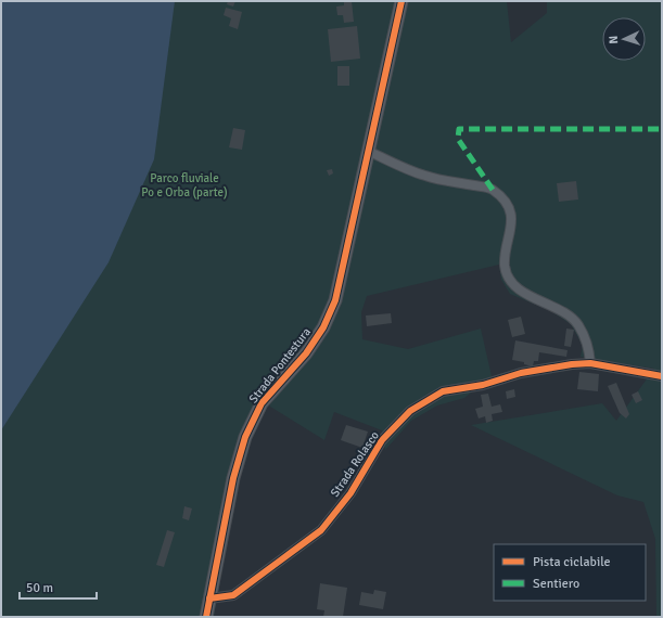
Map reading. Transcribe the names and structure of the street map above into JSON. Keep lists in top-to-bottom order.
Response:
{
  "streets": {
    "main road": ["Strada Pontestura"],
    "street": ["Strada Rolasco"]
  },
  "crossings": [
    ["Strada Pontestura", "Strada Rolasco"]
  ],
  "parks": ["Parco fluviale Po e Orba (parte)"],
  "legend": ["Pista ciclabile", "Sentiero"],
  "scale_bar": "50 m",
  "north": "left"
}
